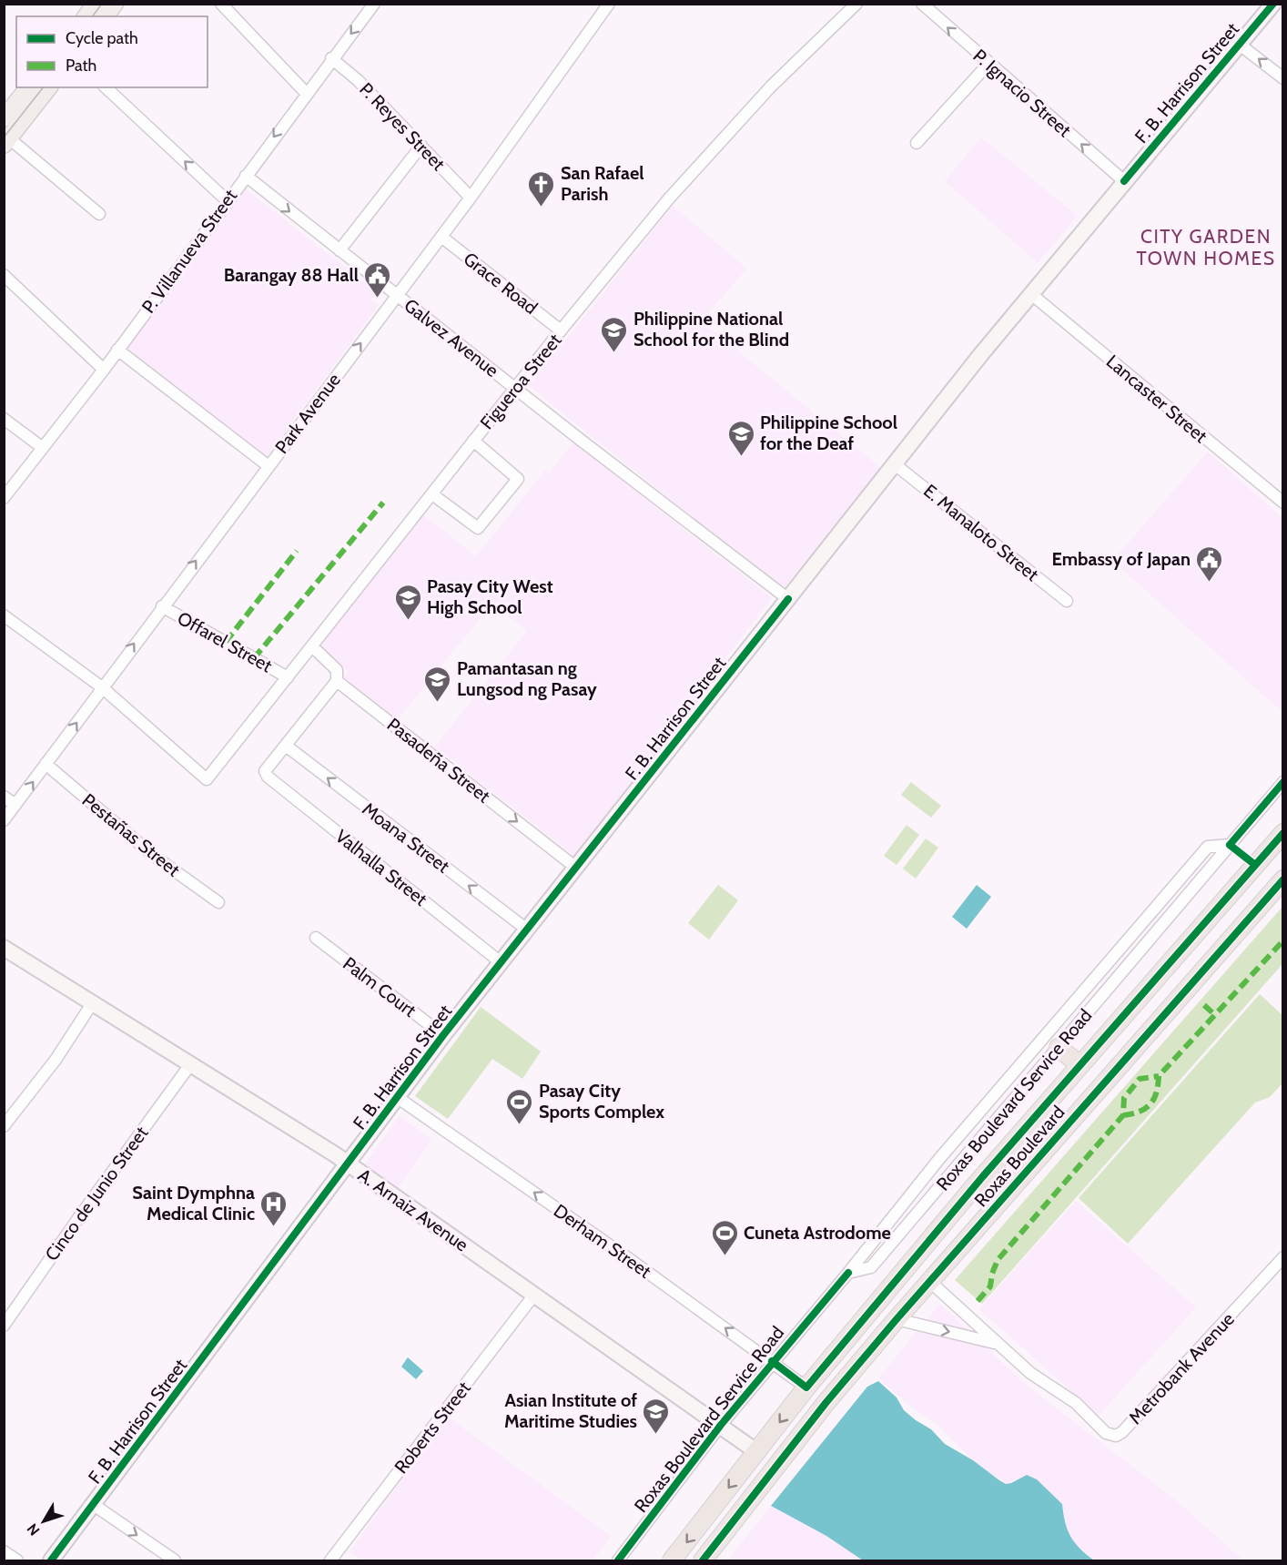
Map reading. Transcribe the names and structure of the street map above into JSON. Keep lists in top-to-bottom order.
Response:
{
  "streets": {
    "highway": ["Roxas Boulevard"],
    "main road": ["F. B. Harrison Street", "A. Arnaiz Avenue"],
    "street": [
      "P. Ignacio Street",
      "P. Reyes Street",
      "P. Villanueva Street",
      "Grace Road",
      "Galvez Avenue",
      "Figueroa Street",
      "Lancaster Street",
      "Park Avenue",
      "E. Manaloto Street",
      "Offarel Street",
      "Pasadeña Street",
      "Pestañas Street",
      "Moana Street",
      "Valhalla Street",
      "Palm Court",
      "Roxas Boulevard Service Road",
      "Cinco de Junio Street",
      "Derham Street",
      "Metrobank Avenue",
      "Roberts Street"
    ]
  },
  "crossings": [
    ["F. B. Harrison Street", "P. Ignacio Street"],
    ["F. B. Harrison Street", "Galvez Avenue"],
    ["F. B. Harrison Street", "Lancaster Street"],
    ["F. B. Harrison Street", "E. Manaloto Street"],
    ["F. B. Harrison Street", "Pasadeña Street"],
    ["F. B. Harrison Street", "Moana Street"],
    ["F. B. Harrison Street", "Valhalla Street"],
    ["F. B. Harrison Street", "Palm Court"],
    ["F. B. Harrison Street", "A. Arnaiz Avenue"],
    ["F. B. Harrison Street", "Derham Street"],
    ["P. Reyes Street", "P. Villanueva Street"],
    ["P. Reyes Street", "Park Avenue"],
    ["P. Villanueva Street", "Galvez Avenue"],
    ["Grace Road", "Figueroa Street"],
    ["Grace Road", "Park Avenue"],
    ["Galvez Avenue", "Figueroa Street"],
    ["Galvez Avenue", "Park Avenue"],
    ["Figueroa Street", "Park Avenue"],
    ["Figueroa Street", "Offarel Street"],
    ["Figueroa Street", "Pasadeña Street"],
    ["Park Avenue", "Offarel Street"],
    ["Park Avenue", "Pestañas Street"],
    ["Moana Street", "Valhalla Street"],
    ["Roxas Boulevard Service Road", "A. Arnaiz Avenue"],
    ["Roxas Boulevard Service Road", "Derham Street"],
    ["Roxas Boulevard", "A. Arnaiz Avenue"],
    ["Roxas Boulevard", "Derham Street"],
    ["Roxas Boulevard", "Metrobank Avenue"],
    ["Cinco de Junio Street", "A. Arnaiz Avenue"],
    ["A. Arnaiz Avenue", "Roberts Street"]
  ],
  "one_way": [
    "P. Ignacio Street",
    "Park Avenue",
    "Pasadeña Street",
    "Moana Street",
    "Derham Street"
  ],
  "districts": ["CITY GARDEN TOWN HOMES"],
  "places": {
    "church": ["San Rafael Parish"],
    "public building": ["Barangay 88 Hall", "Embassy of Japan"],
    "school or university": [
      "Philippine National School for the Blind",
      "Philippine School for the Deaf",
      "Pasay City West High School",
      "Pamantasan ng Lungsod ng Pasay",
      "Asian Institute of Maritime Studies"
    ],
    "sports": ["Pasay City Sports Complex", "Cuneta Astrodome"],
    "hospital": ["Saint Dymphna Medical Clinic"]
  },
  "legend": ["Cycle path", "Path"],
  "north": "bottom left"
}
